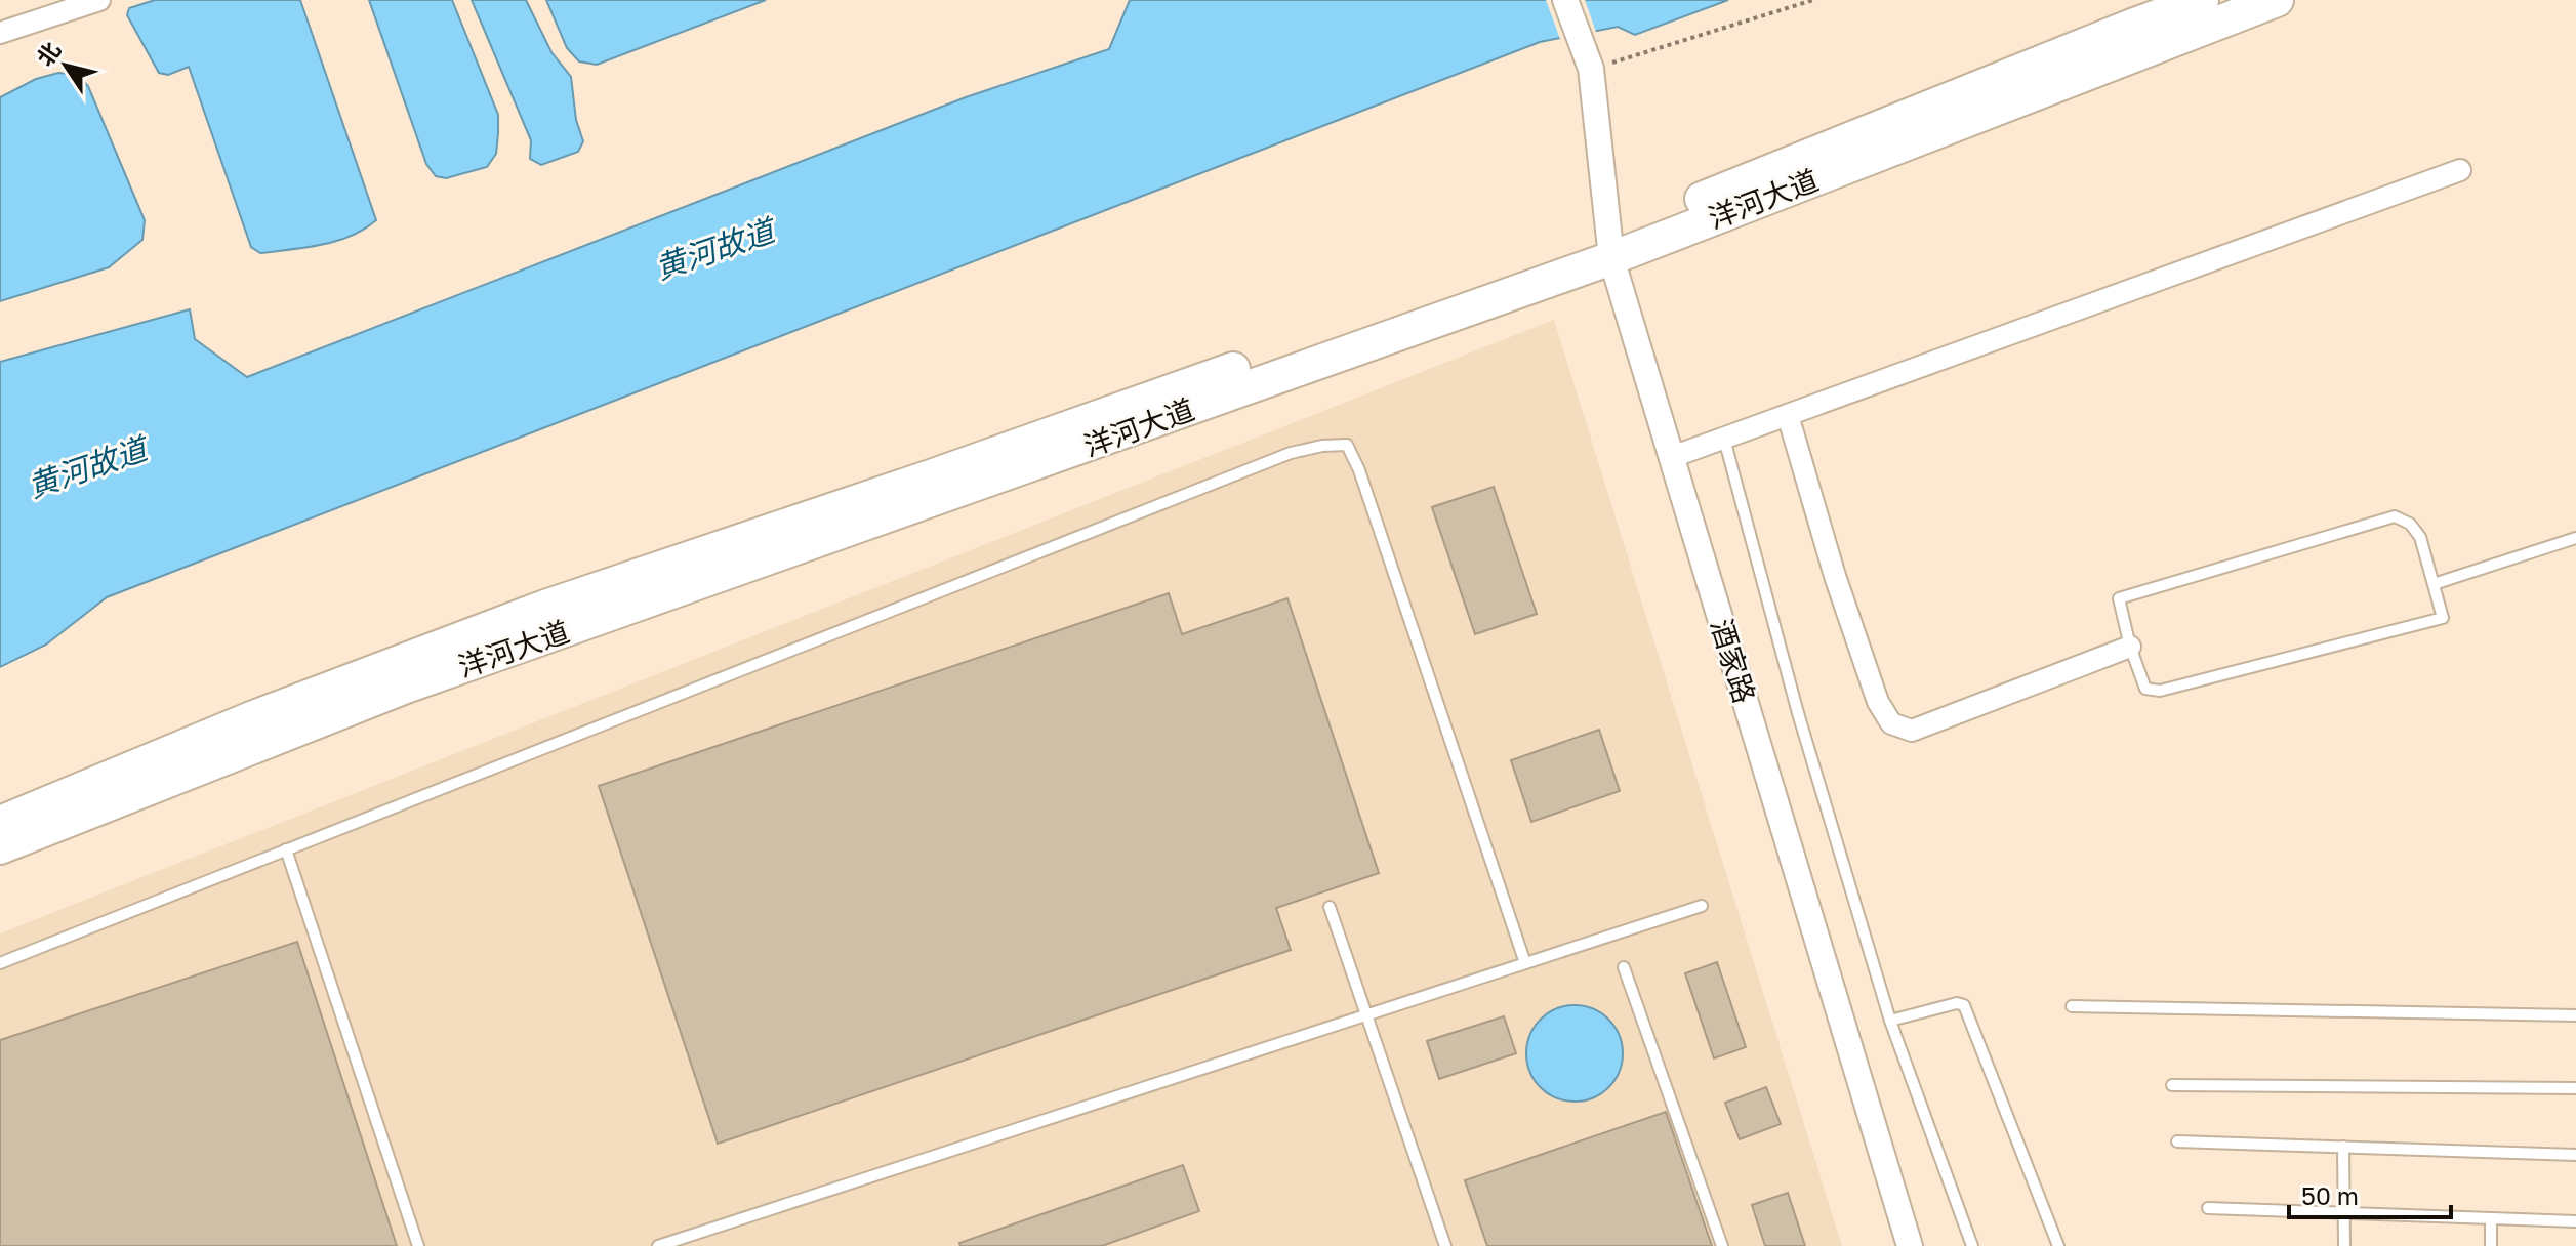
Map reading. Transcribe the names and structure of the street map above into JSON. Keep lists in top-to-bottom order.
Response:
{
  "streets": {
    "main road": ["洋河大道"],
    "street": ["酒家路"]
  },
  "crossings": [
    ["洋河大道", "酒家路"]
  ],
  "water": ["黄河故道"],
  "scale_bar": "50 m",
  "north": "top left"
}
